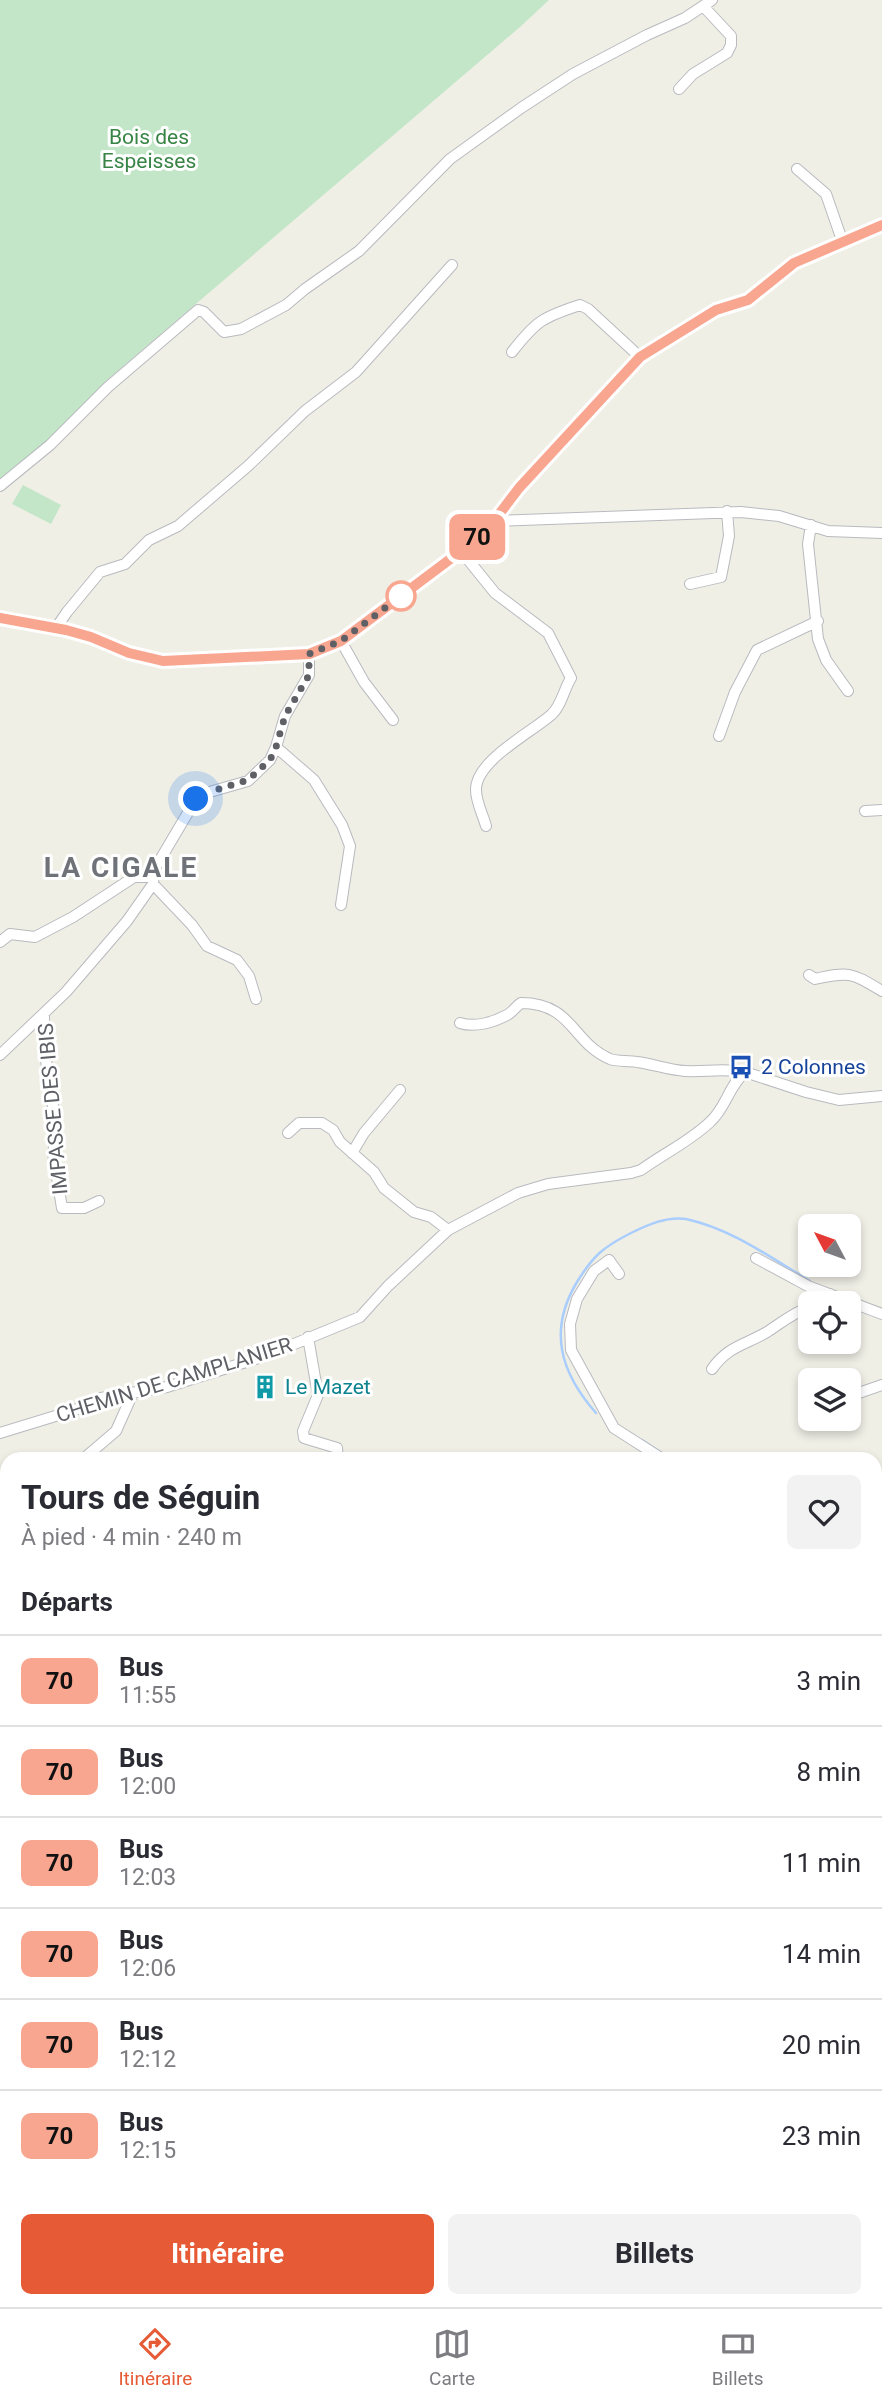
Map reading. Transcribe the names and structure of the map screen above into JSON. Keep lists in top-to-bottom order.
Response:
{
  "streets": {
    "street": ["IMPASSE DES IBIS", "CHEMIN DE CAMPLANIER"]
  },
  "districts": ["LA CIGALE"],
  "parks": ["Bois des Espeisses"],
  "places": {
    "bus stop": ["2 Colonnes"],
    "building": ["Le Mazet"]
  },
  "lines": ["bus line 70"],
  "north": "top left",
  "page": {
    "on_map": "70",
    "heading": [
      ["Tours de Séguin", "À pied · 4 min · 240 m"],
      "Départs"
    ],
    "list": [
      {
        "mark": "70",
        "name": "Bus",
        "note": "11:55",
        "value": "3 min"
      },
      {
        "mark": "70",
        "name": "Bus",
        "note": "12:00",
        "value": "8 min"
      },
      {
        "mark": "70",
        "name": "Bus",
        "note": "12:03",
        "value": "11 min"
      },
      {
        "mark": "70",
        "name": "Bus",
        "note": "12:06",
        "value": "14 min"
      },
      {
        "mark": "70",
        "name": "Bus",
        "note": "12:12",
        "value": "20 min"
      },
      {
        "mark": "70",
        "name": "Bus",
        "note": "12:15",
        "value": "23 min"
      }
    ],
    "buttons": ["Itinéraire", "Billets"],
    "tabs": ["Itinéraire", "Carte", "Billets"]
  }
}
